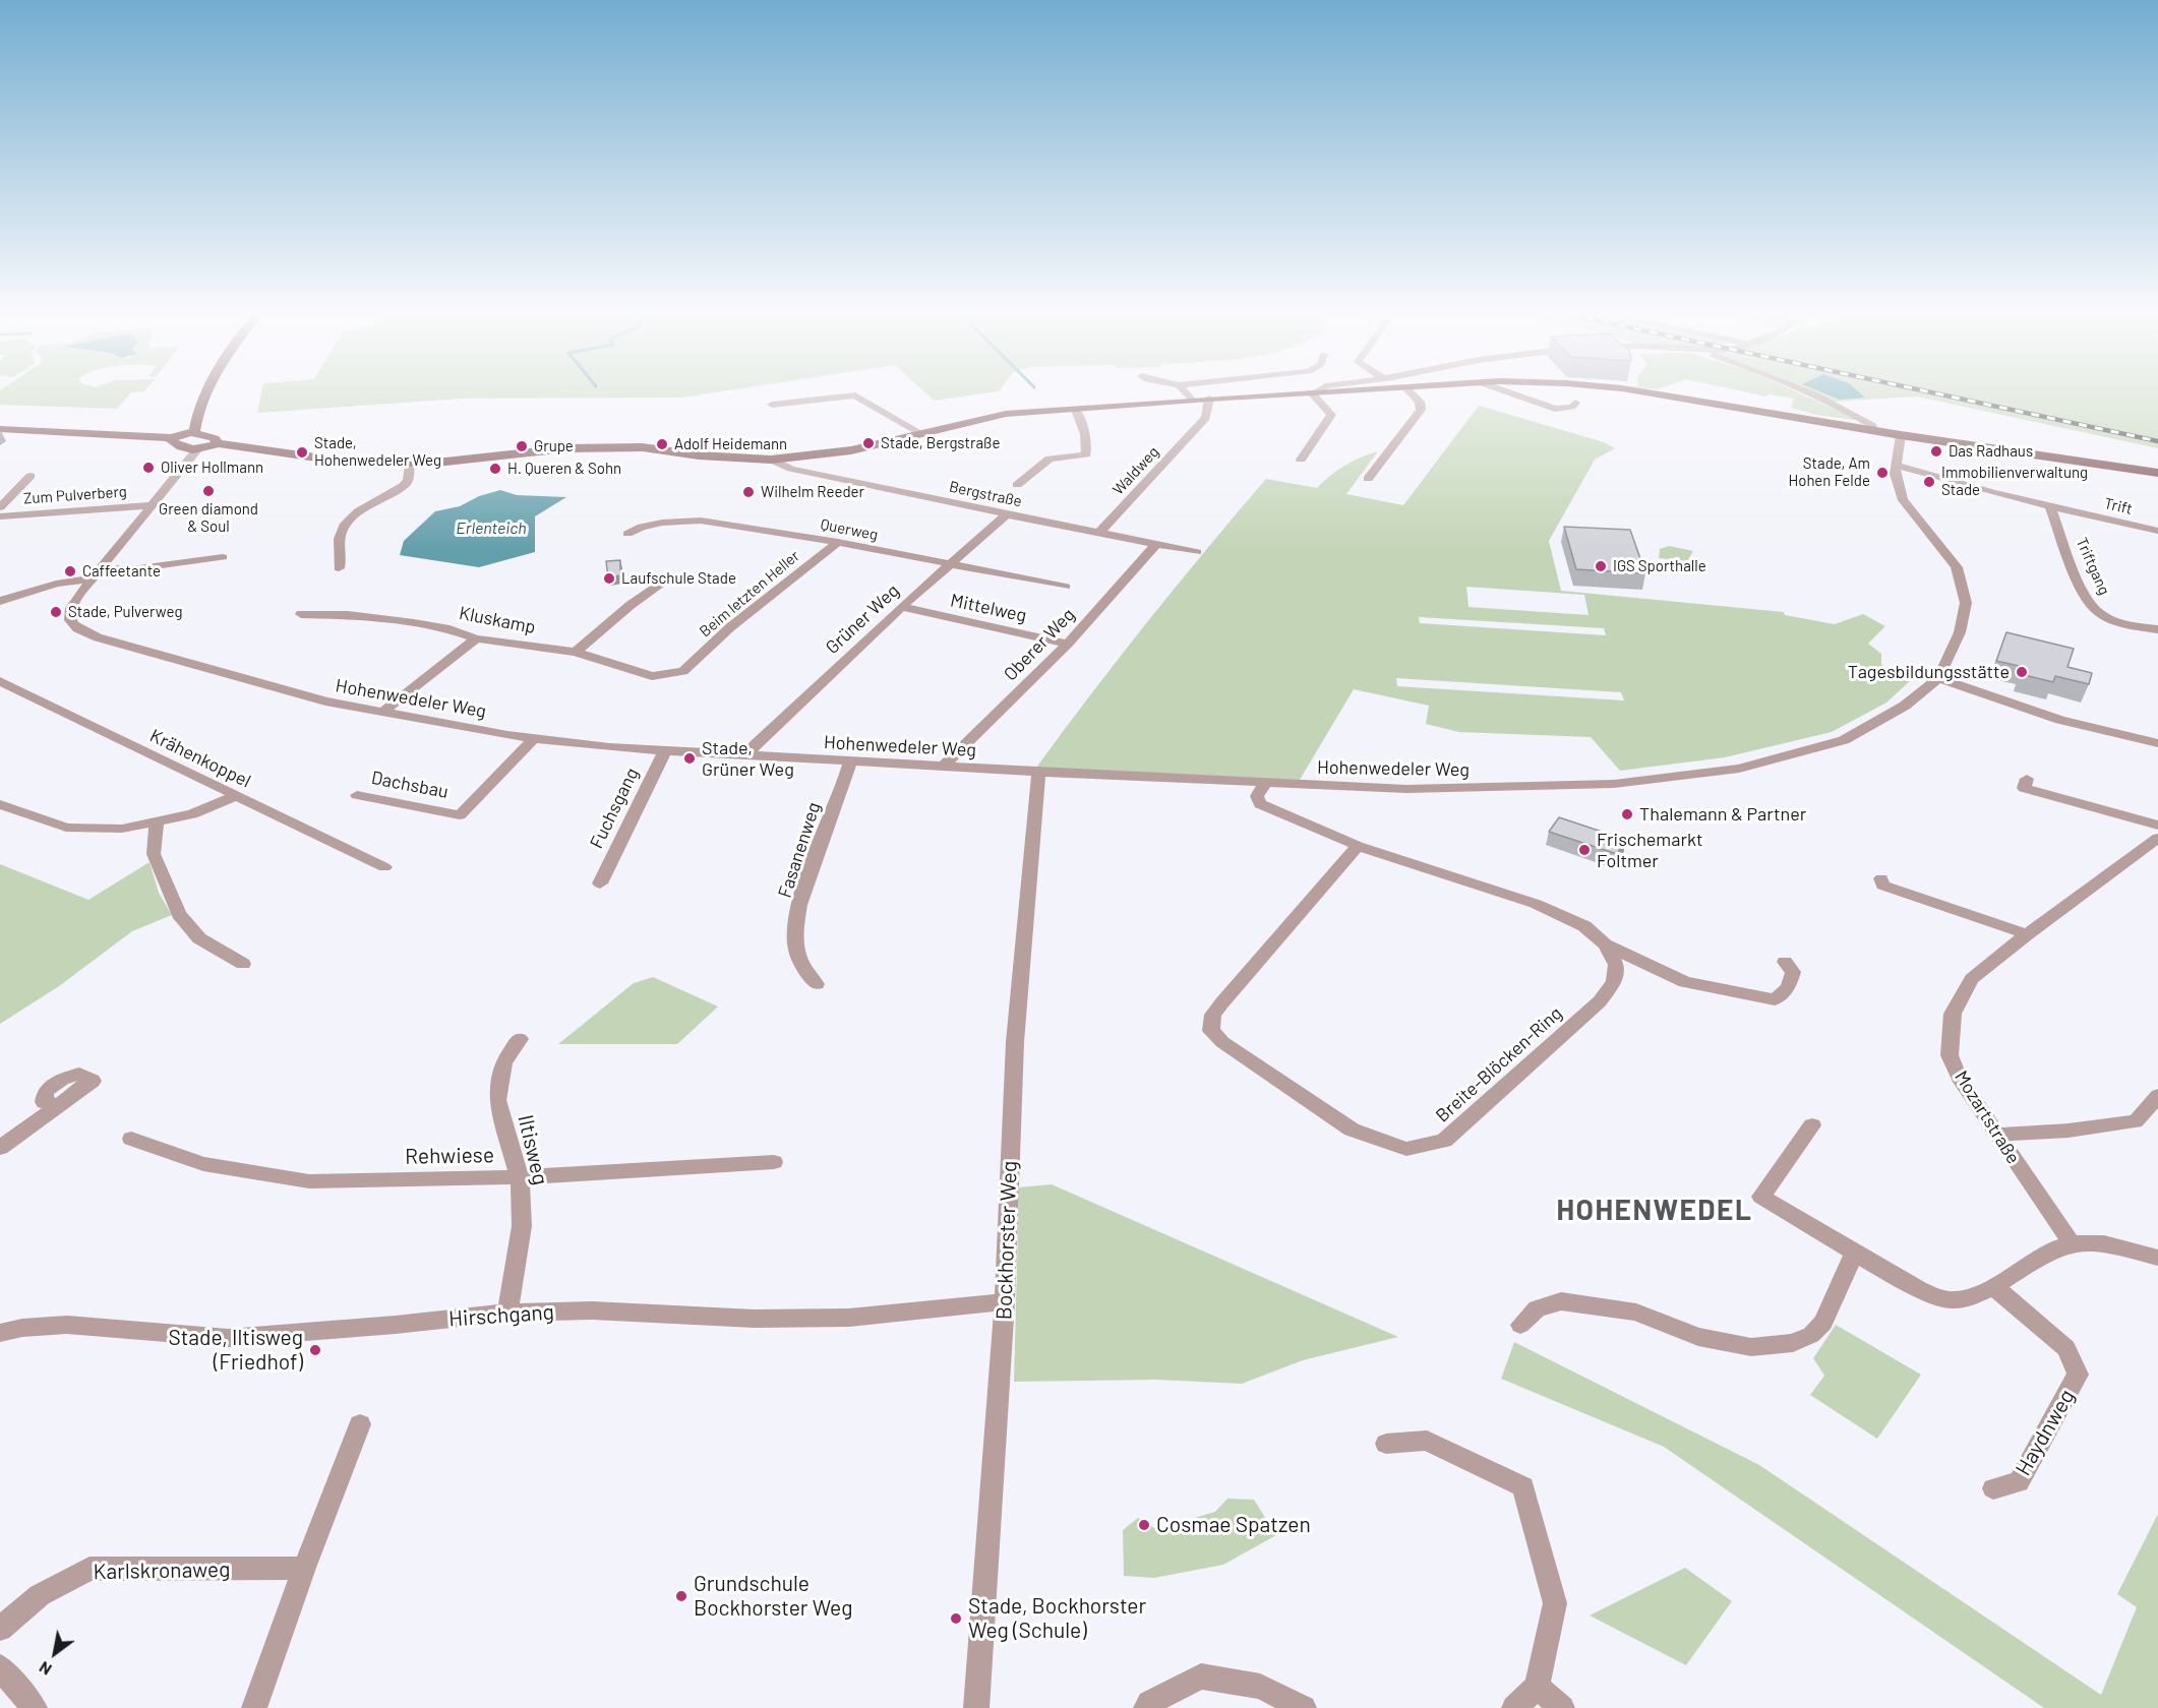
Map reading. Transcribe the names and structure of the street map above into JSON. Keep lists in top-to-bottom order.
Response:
{
  "streets": {
    "street": [
      "Waldweg",
      "Bergstraße",
      "Zum Pulverberg",
      "Trift",
      "Querweg",
      "Triftgang",
      "Beim letzten Heller",
      "Mittelweg",
      "Grüner Weg",
      "Kluskamp",
      "Oberer Weg",
      "Hohenwedeler Weg",
      "Krähenkoppel",
      "Dachsbau",
      "Fuchsgang",
      "Fasanenweg",
      "Breite-Blöcken-Ring",
      "Mozartstraße",
      "Iltisweg",
      "Rehwiese",
      "Bockhorster Weg",
      "Hirschgang",
      "Haydnweg",
      "Karlskronaweg"
    ]
  },
  "crossings": [
    ["Waldweg", "Bergstraße"],
    ["Bergstraße", "Grüner Weg"],
    ["Bergstraße", "Oberer Weg"],
    ["Zum Pulverberg", "Hohenwedeler Weg"],
    ["Trift", "Triftgang"],
    ["Querweg", "Beim letzten Heller"],
    ["Querweg", "Grüner Weg"],
    ["Beim letzten Heller", "Kluskamp"],
    ["Mittelweg", "Grüner Weg"],
    ["Mittelweg", "Oberer Weg"],
    ["Grüner Weg", "Hohenwedeler Weg"],
    ["Oberer Weg", "Hohenwedeler Weg"],
    ["Hohenwedeler Weg", "Dachsbau"],
    ["Hohenwedeler Weg", "Fuchsgang"],
    ["Hohenwedeler Weg", "Fasanenweg"],
    ["Hohenwedeler Weg", "Breite-Blöcken-Ring"],
    ["Hohenwedeler Weg", "Bockhorster Weg"],
    ["Iltisweg", "Rehwiese"],
    ["Iltisweg", "Hirschgang"],
    ["Bockhorster Weg", "Hirschgang"]
  ],
  "districts": ["HOHENWEDEL"],
  "water": ["Erlenteich"],
  "places": [
    "Stade, Bergstraße",
    "Adolf Heidemann",
    "Grupe",
    "Das Radhaus",
    "Stade, Hohenwedeler Weg",
    "Oliver Hollmann",
    "H. Queren & Sohn",
    "Stade, Am Hohen Felde",
    "Immobilienverwaltung Stade",
    "Green diamond & Soul",
    "Wilhelm Reeder",
    "IGS Sporthalle",
    "Caffeetante",
    "Laufschule Stade",
    "Stade, Pulverweg",
    "Tagesbildungsstätte",
    "Stade, Grüner Weg",
    "Thalemann & Partner",
    "Frischemarkt Foltmer",
    "Stade, Iltisweg (Friedhof)",
    "Cosmae Spatzen",
    "Grundschule Bockhorster Weg",
    "Stade, Bockhorster Weg (Schule)"
  ],
  "north": "bottom left"
}
